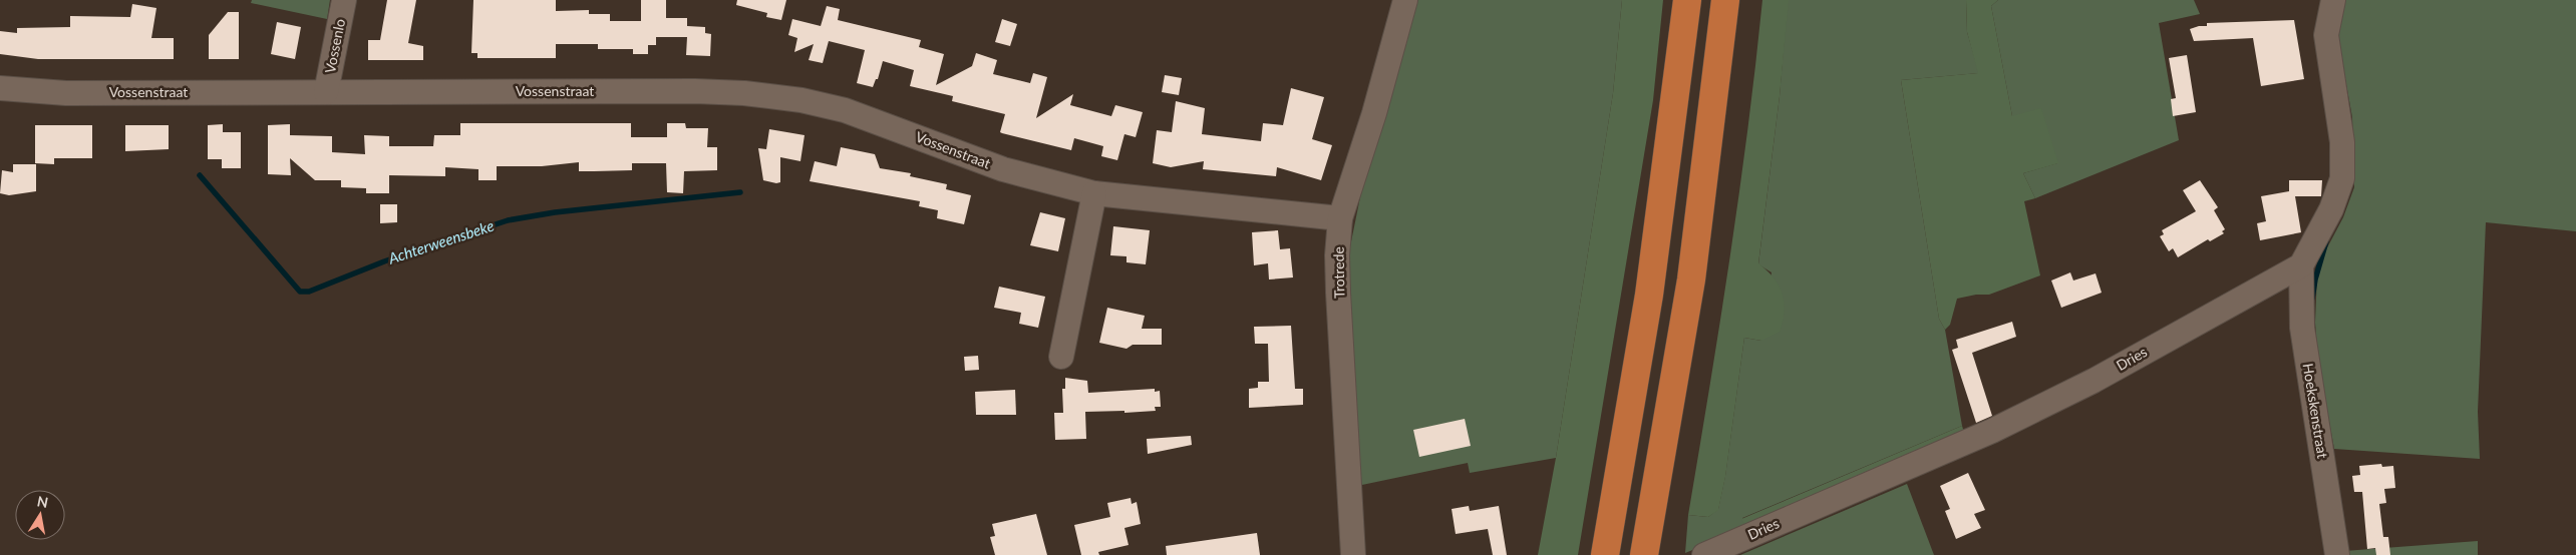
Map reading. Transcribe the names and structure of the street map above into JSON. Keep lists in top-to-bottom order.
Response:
{
  "streets": {
    "street": [
      "Vossenlo",
      "Vossenstraat",
      "Trotrede",
      "Dries",
      "Hoekskenstraat"
    ]
  },
  "crossings": [
    ["Vossenlo", "Vossenstraat"],
    ["Vossenstraat", "Trotrede"],
    ["Dries", "Hoekskenstraat"]
  ],
  "water": ["Achterweensbeke"],
  "north": "top"
}
